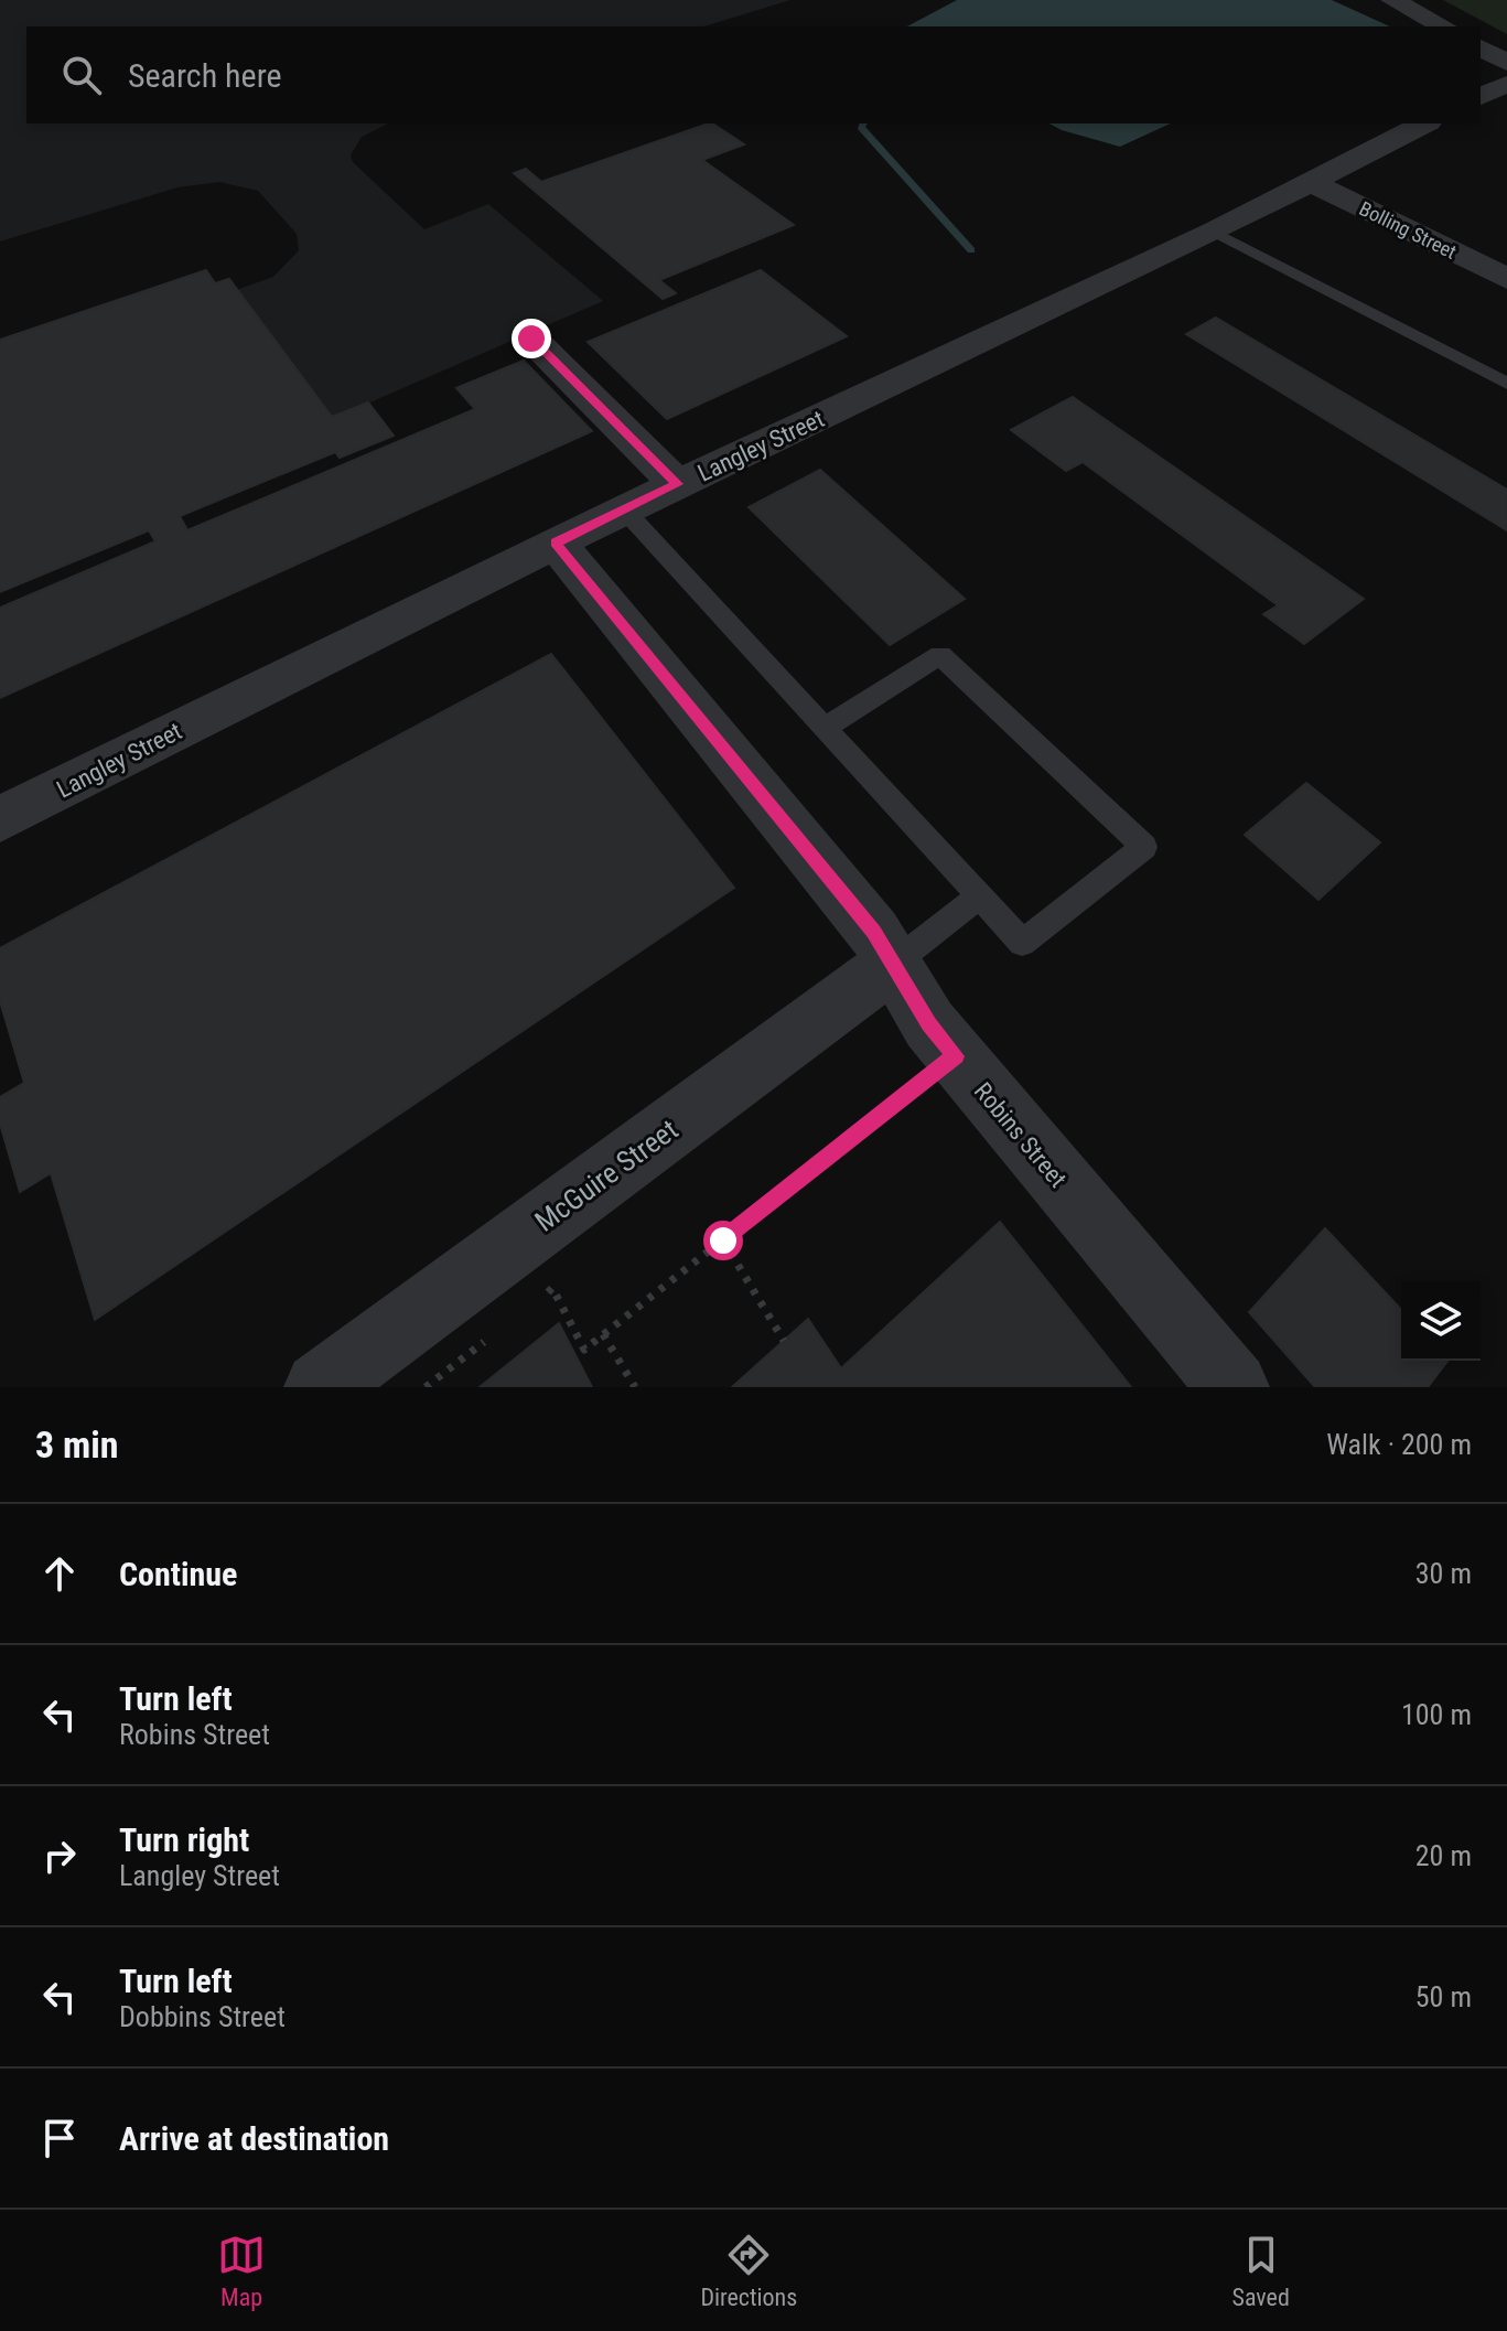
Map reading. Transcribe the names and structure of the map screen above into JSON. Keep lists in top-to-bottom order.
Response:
{
  "streets": {
    "street": [
      "Bolling Street",
      "Langley Street",
      "Robins Street",
      "McGuire Street"
    ]
  },
  "crossings": [
    ["Bolling Street", "Langley Street"],
    ["Langley Street", "Robins Street"],
    ["Robins Street", "McGuire Street"]
  ],
  "page": {
    "search": "Search here",
    "heading": ["3 min", "Walk · 200 m"],
    "list": [
      ["Continue", "30 m"],
      ["Turn left", "Robins Street", "100 m"],
      ["Turn right", "Langley Street", "20 m"],
      ["Turn left", "Dobbins Street", "50 m"],
      "Arrive at destination"
    ],
    "nav": ["Map", "Directions", "Saved"]
  }
}
